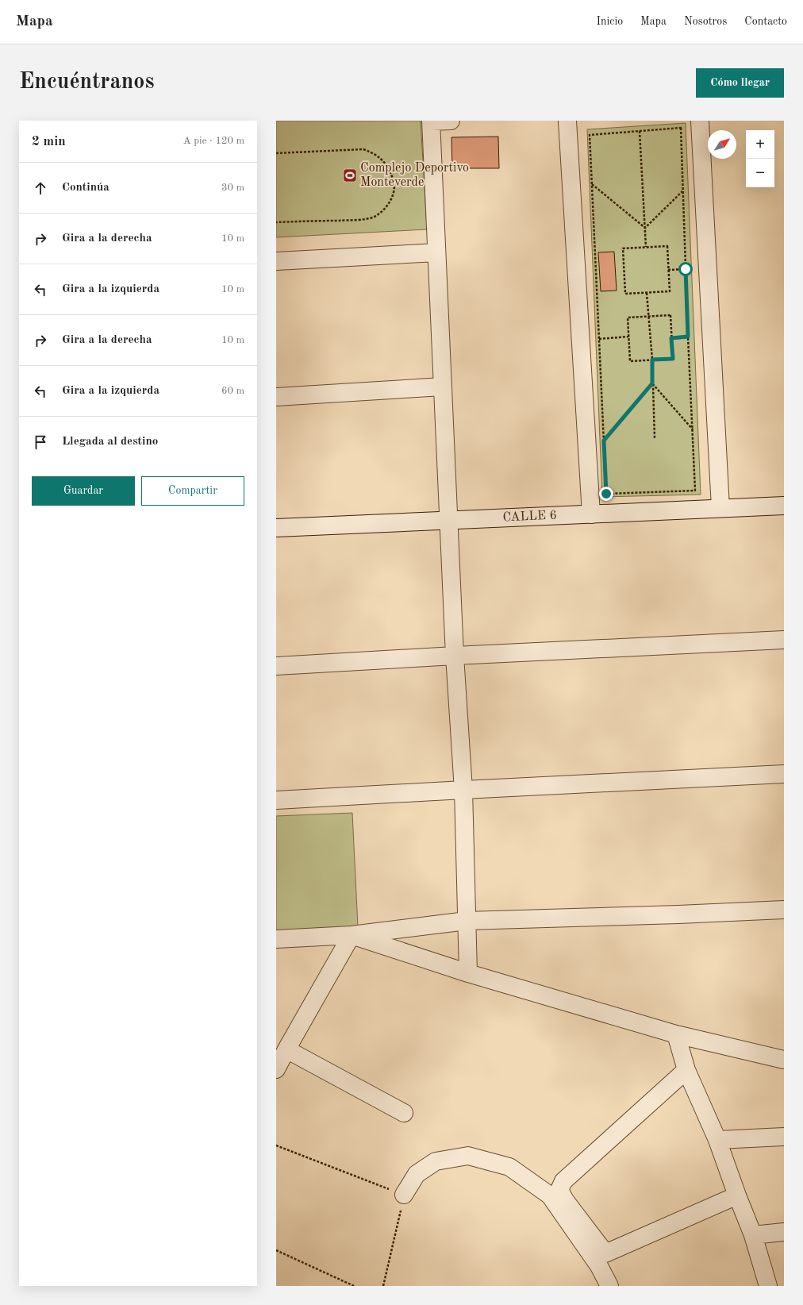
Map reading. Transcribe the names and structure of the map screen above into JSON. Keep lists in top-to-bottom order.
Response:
{
  "streets": {
    "street": ["CALLE 6"]
  },
  "places": {
    "sports": ["Complejo Deportivo Monteverde"]
  },
  "north": "top right",
  "page": {
    "header": "Mapa",
    "nav": [
      "Inicio",
      "Mapa",
      "Nosotros",
      "Contacto"
    ],
    "buttons": [
      "Cómo llegar",
      ["Guardar", "Compartir"]
    ],
    "title": "Encuéntranos",
    "heading": ["2 min", "A pie · 120 m"],
    "map_buttons": ["+", "−"],
    "list": [
      ["Continúa", "30 m"],
      ["Gira a la derecha", "10 m"],
      ["Gira a la izquierda", "10 m"],
      ["Gira a la derecha", "10 m"],
      ["Gira a la izquierda", "60 m"],
      "Llegada al destino"
    ]
  }
}
